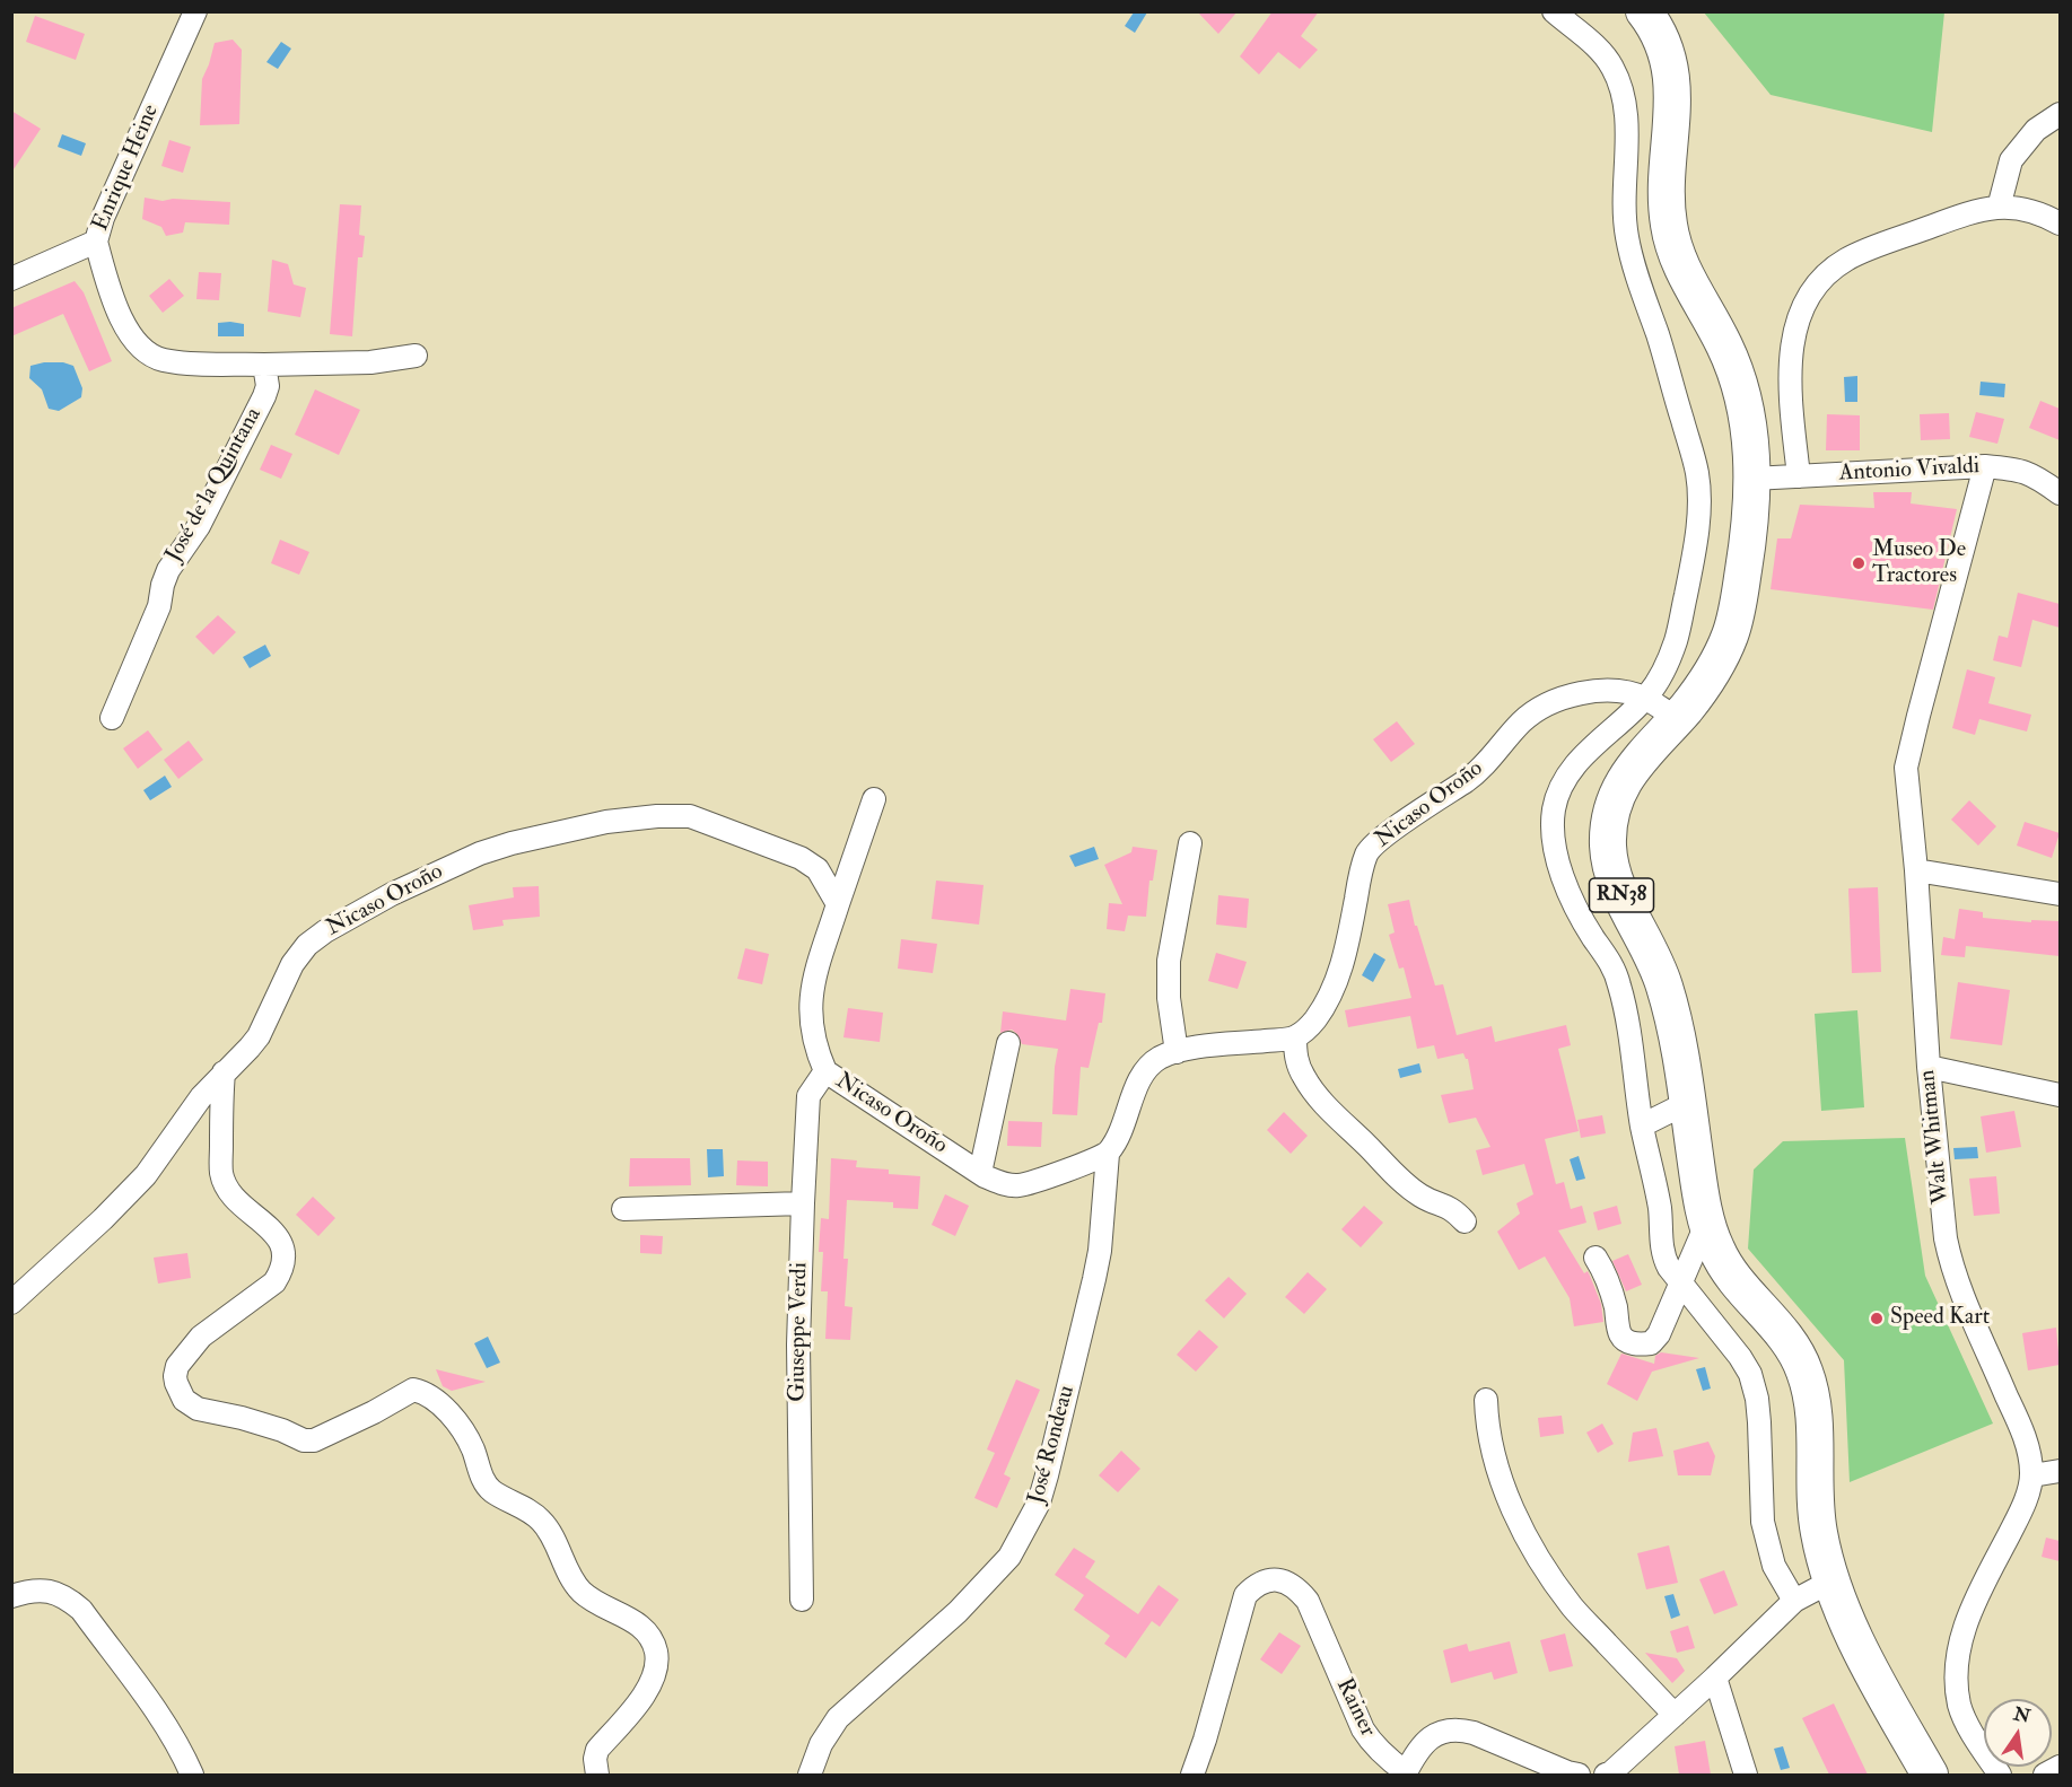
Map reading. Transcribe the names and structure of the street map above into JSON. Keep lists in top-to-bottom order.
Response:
{
  "streets": {
    "main road": ["RN38"],
    "street": [
      "Enrique Heine",
      "Antonio Vivaldi",
      "José de la Quintana",
      "Nicaso Oroño",
      "Walt Whitman",
      "Giuseppe Verdi",
      "José Rondeau",
      "Rainer"
    ]
  },
  "crossings": [
    ["Antonio Vivaldi", "RN38"],
    ["Antonio Vivaldi", "Walt Whitman"],
    ["Nicaso Oroño", "RN38"],
    ["Nicaso Oroño", "Giuseppe Verdi"],
    ["Nicaso Oroño", "José Rondeau"]
  ],
  "places": ["Museo De Tractores", "Speed Kart"],
  "north": "top"
}
